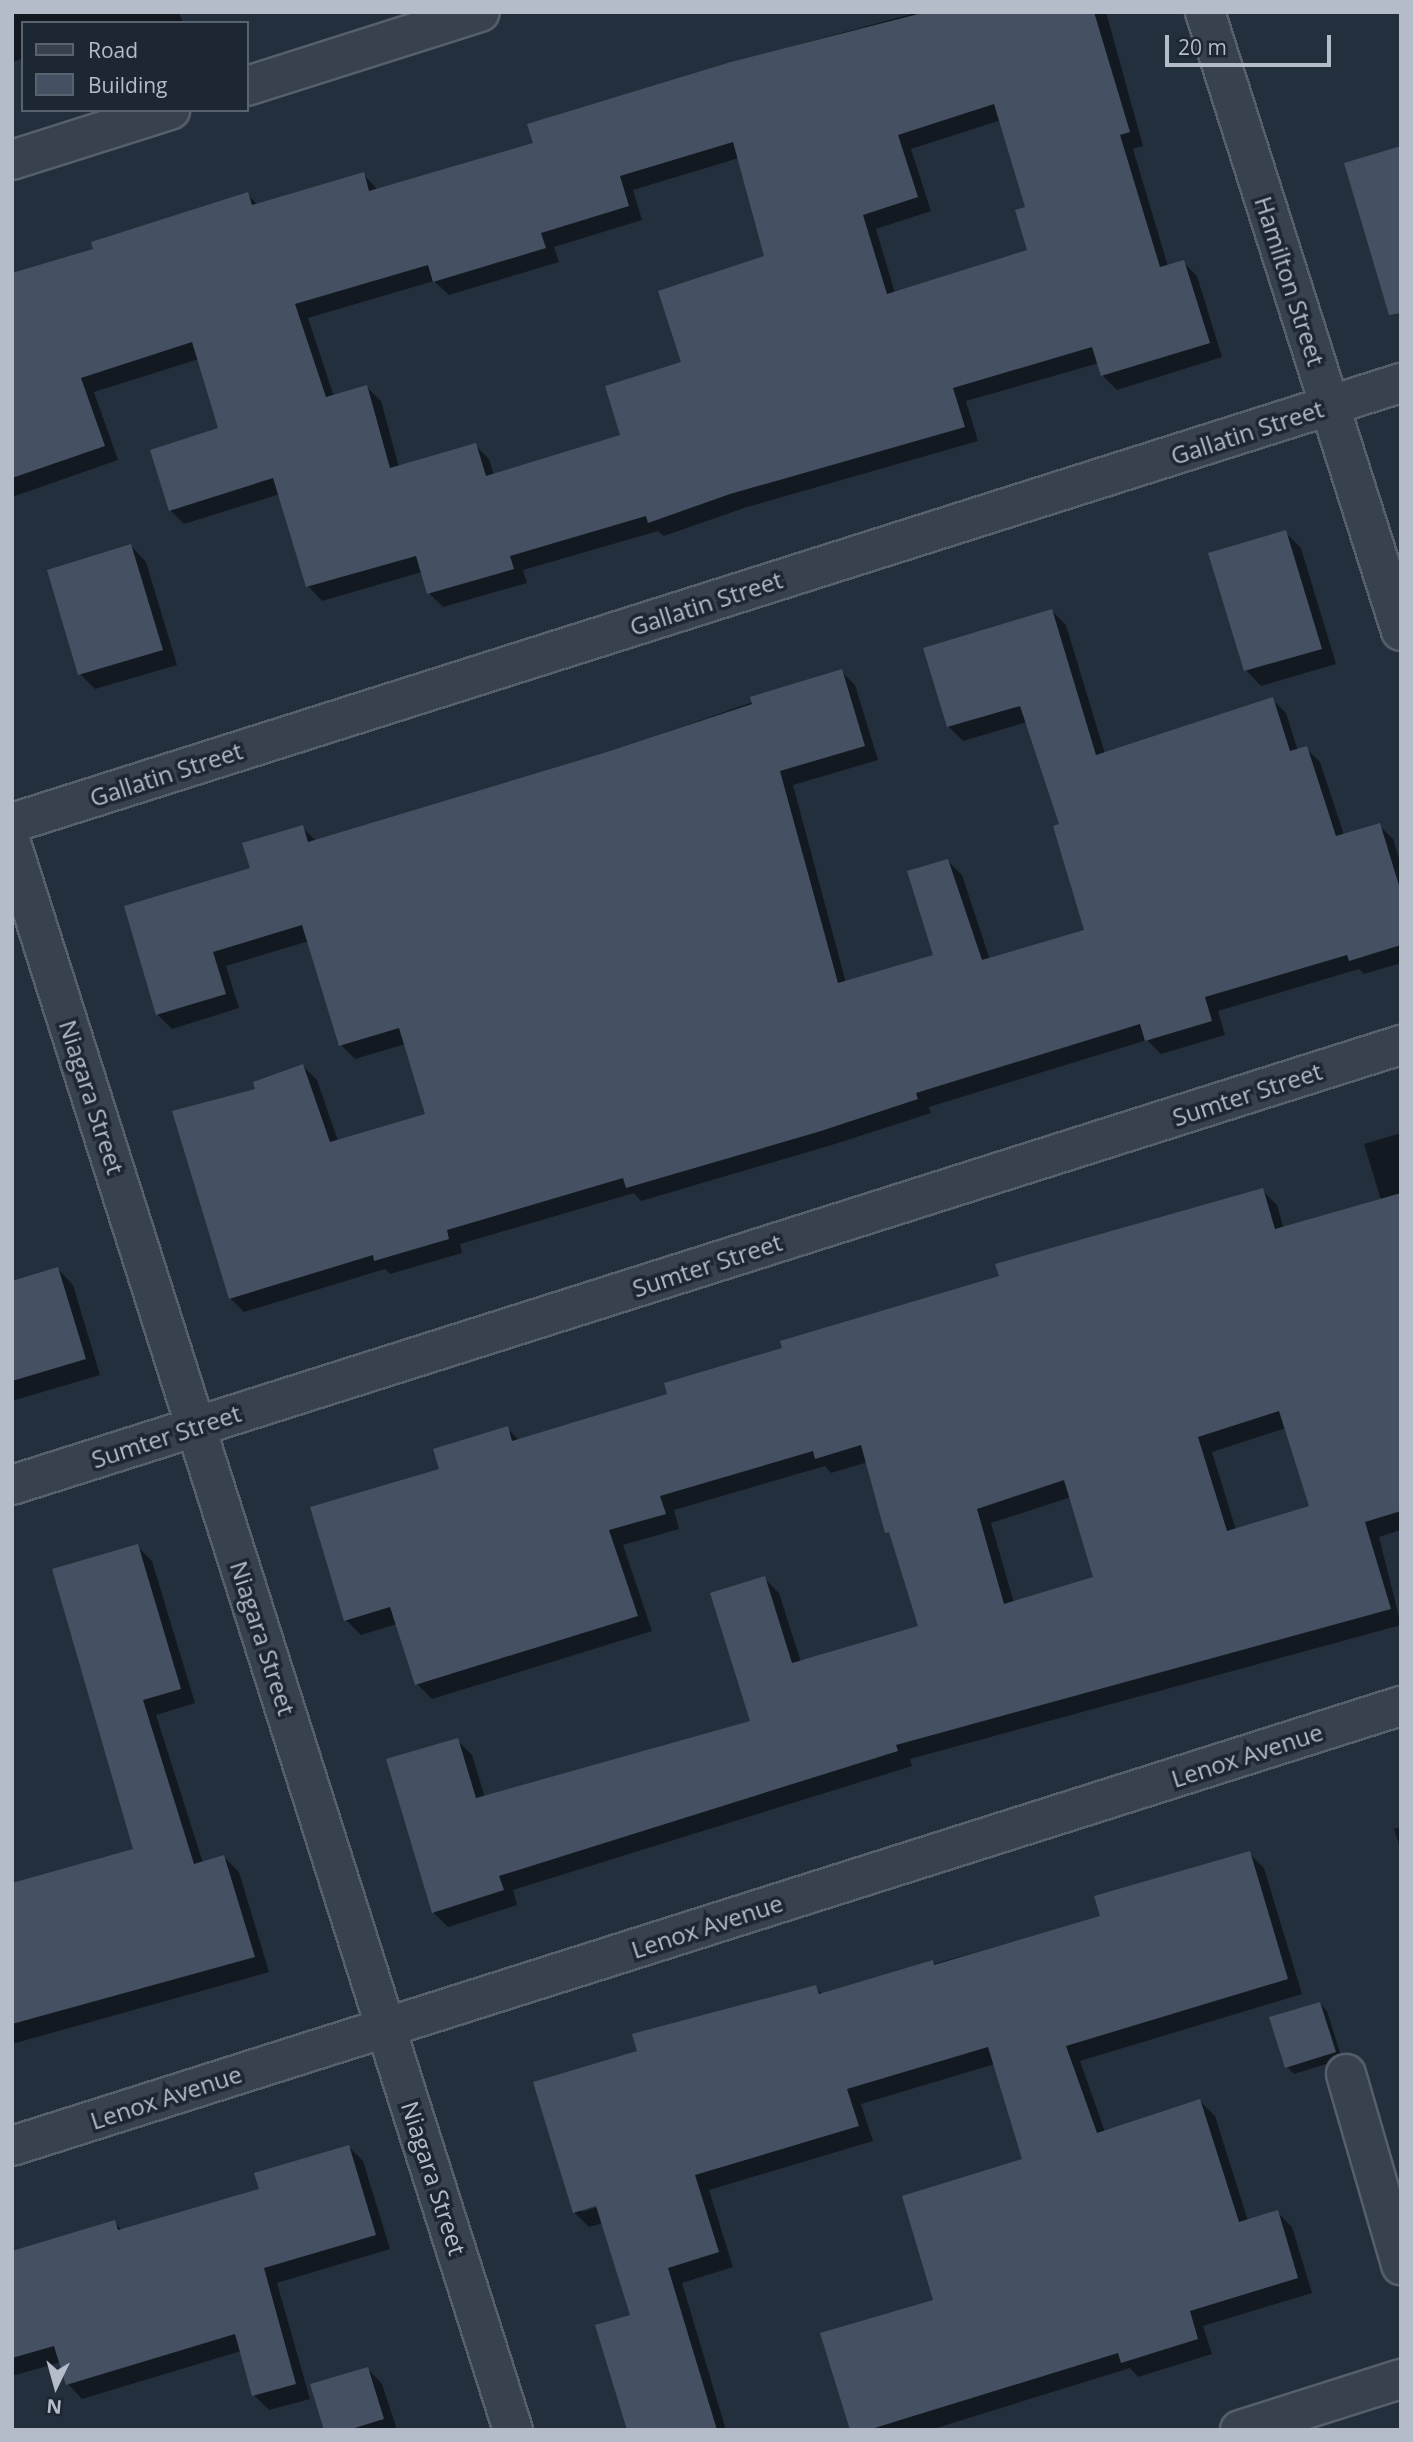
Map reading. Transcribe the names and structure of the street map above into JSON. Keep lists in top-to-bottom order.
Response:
{
  "streets": {
    "street": [
      "Hamilton Street",
      "Gallatin Street",
      "Sumter Street",
      "Niagara Street",
      "Lenox Avenue"
    ]
  },
  "crossings": [
    ["Hamilton Street", "Gallatin Street"],
    ["Sumter Street", "Niagara Street"],
    ["Niagara Street", "Lenox Avenue"]
  ],
  "legend": ["Road", "Building"],
  "scale_bar": "20 m",
  "north": "bottom"
}
